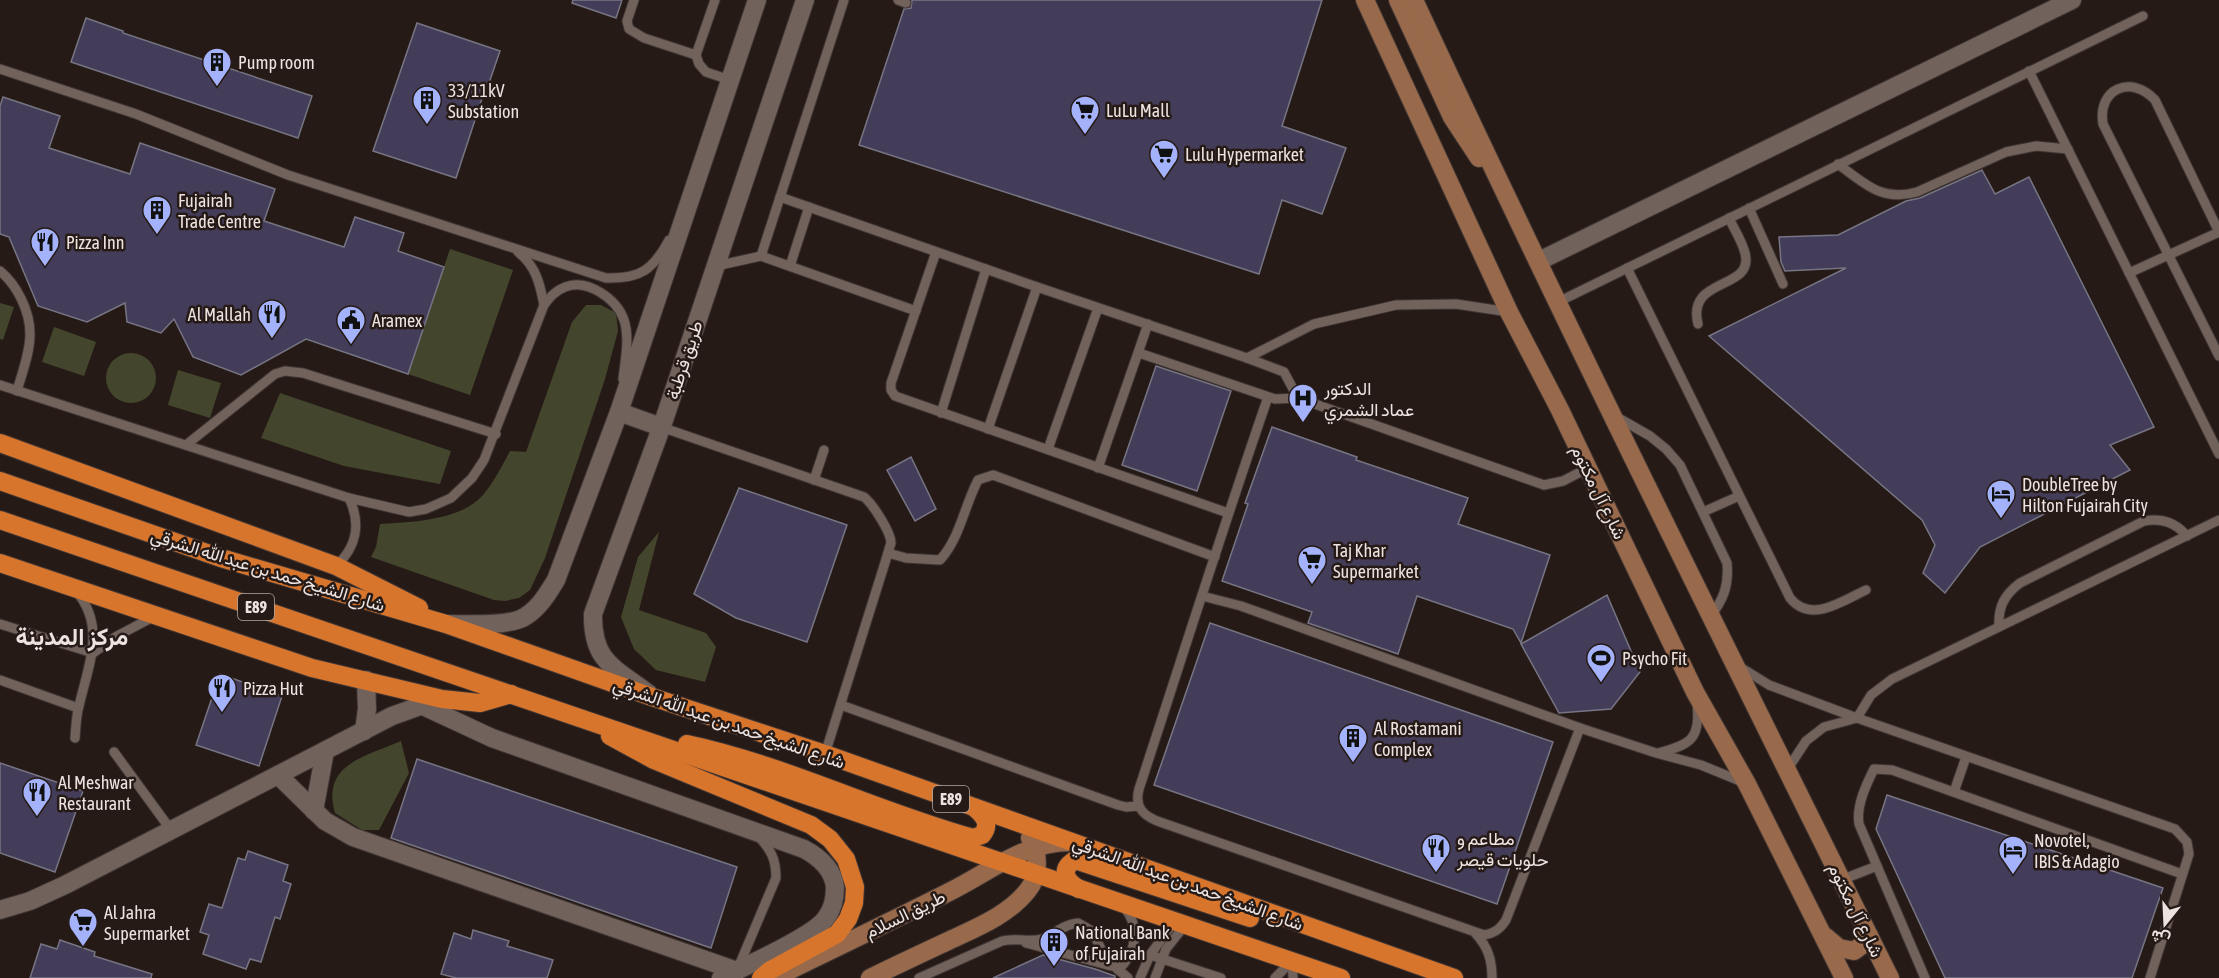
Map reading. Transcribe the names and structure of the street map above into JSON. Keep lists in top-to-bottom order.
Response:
{
  "streets": {
    "highway": ["شارع الشيخ حمد بن عبد الله الشرقي", "E89"],
    "main road": ["شارع آل مكتوم", "طريق السلام"],
    "street": ["طريق قرطبة"]
  },
  "crossings": [
    ["طريق قرطبة", "شارع الشيخ حمد بن عبد الله الشرقي"],
    ["شارع الشيخ حمد بن عبد الله الشرقي", "طريق السلام"]
  ],
  "districts": ["مركز المدينة"],
  "places": {
    "building": [
      "Pump room",
      "33/11kV Substation",
      "Fujairah Trade Centre",
      "Al Rostamani Complex",
      "National Bank of Fujairah"
    ],
    "supermarket": [
      "LuLu Mall",
      "Lulu Hypermarket",
      "Taj Khar Supermarket",
      "Al Jahra Supermarket"
    ],
    "restaurant": [
      "Pizza Inn",
      "Al Mallah",
      "Pizza Hut",
      "Al Meshwar Restaurant",
      "مطاعم و حلويات قيصر"
    ],
    "public building": ["Aramex"],
    "hospital": ["الدكتور عماد الشمري"],
    "hotel": ["DoubleTree by Hilton Fujairah City", "Novotel, IBIS & Adagio"],
    "sports": ["Psycho Fit"]
  },
  "north": "bottom"
}
